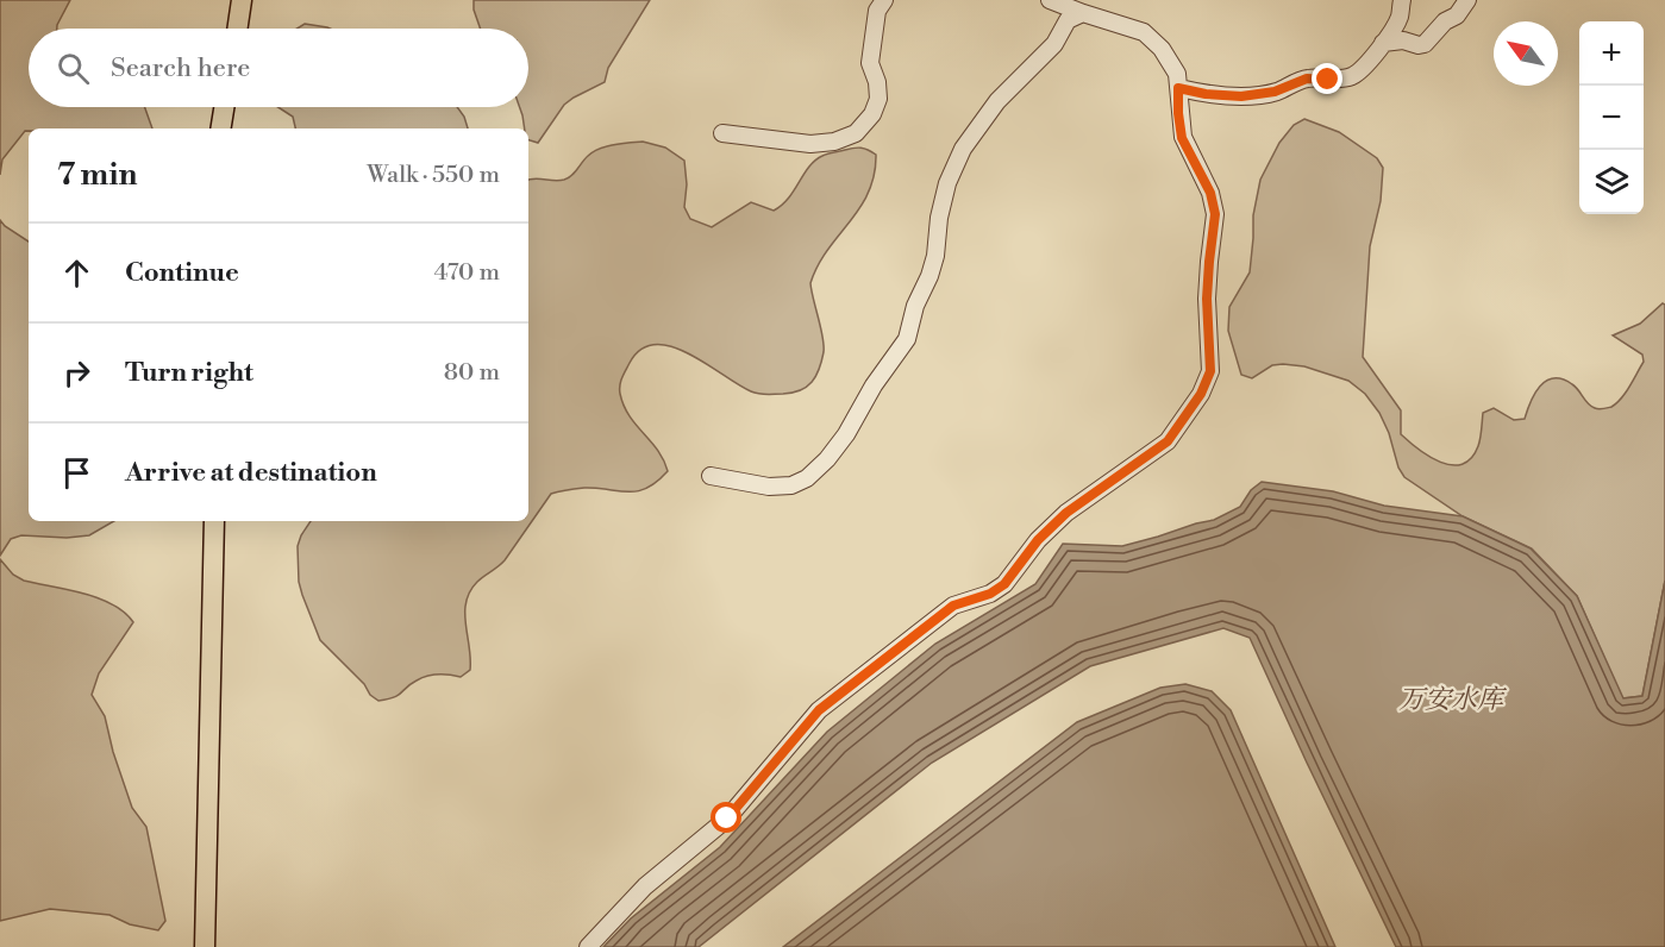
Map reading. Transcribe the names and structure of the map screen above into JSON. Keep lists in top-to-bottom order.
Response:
{
  "water": ["万安水库"],
  "north": "top left",
  "page": {
    "map_buttons": ["+", "−"],
    "search": "Search here",
    "heading": ["7 min", "Walk · 550 m"],
    "list": [
      ["Continue", "470 m"],
      ["Turn right", "80 m"],
      "Arrive at destination"
    ]
  }
}
